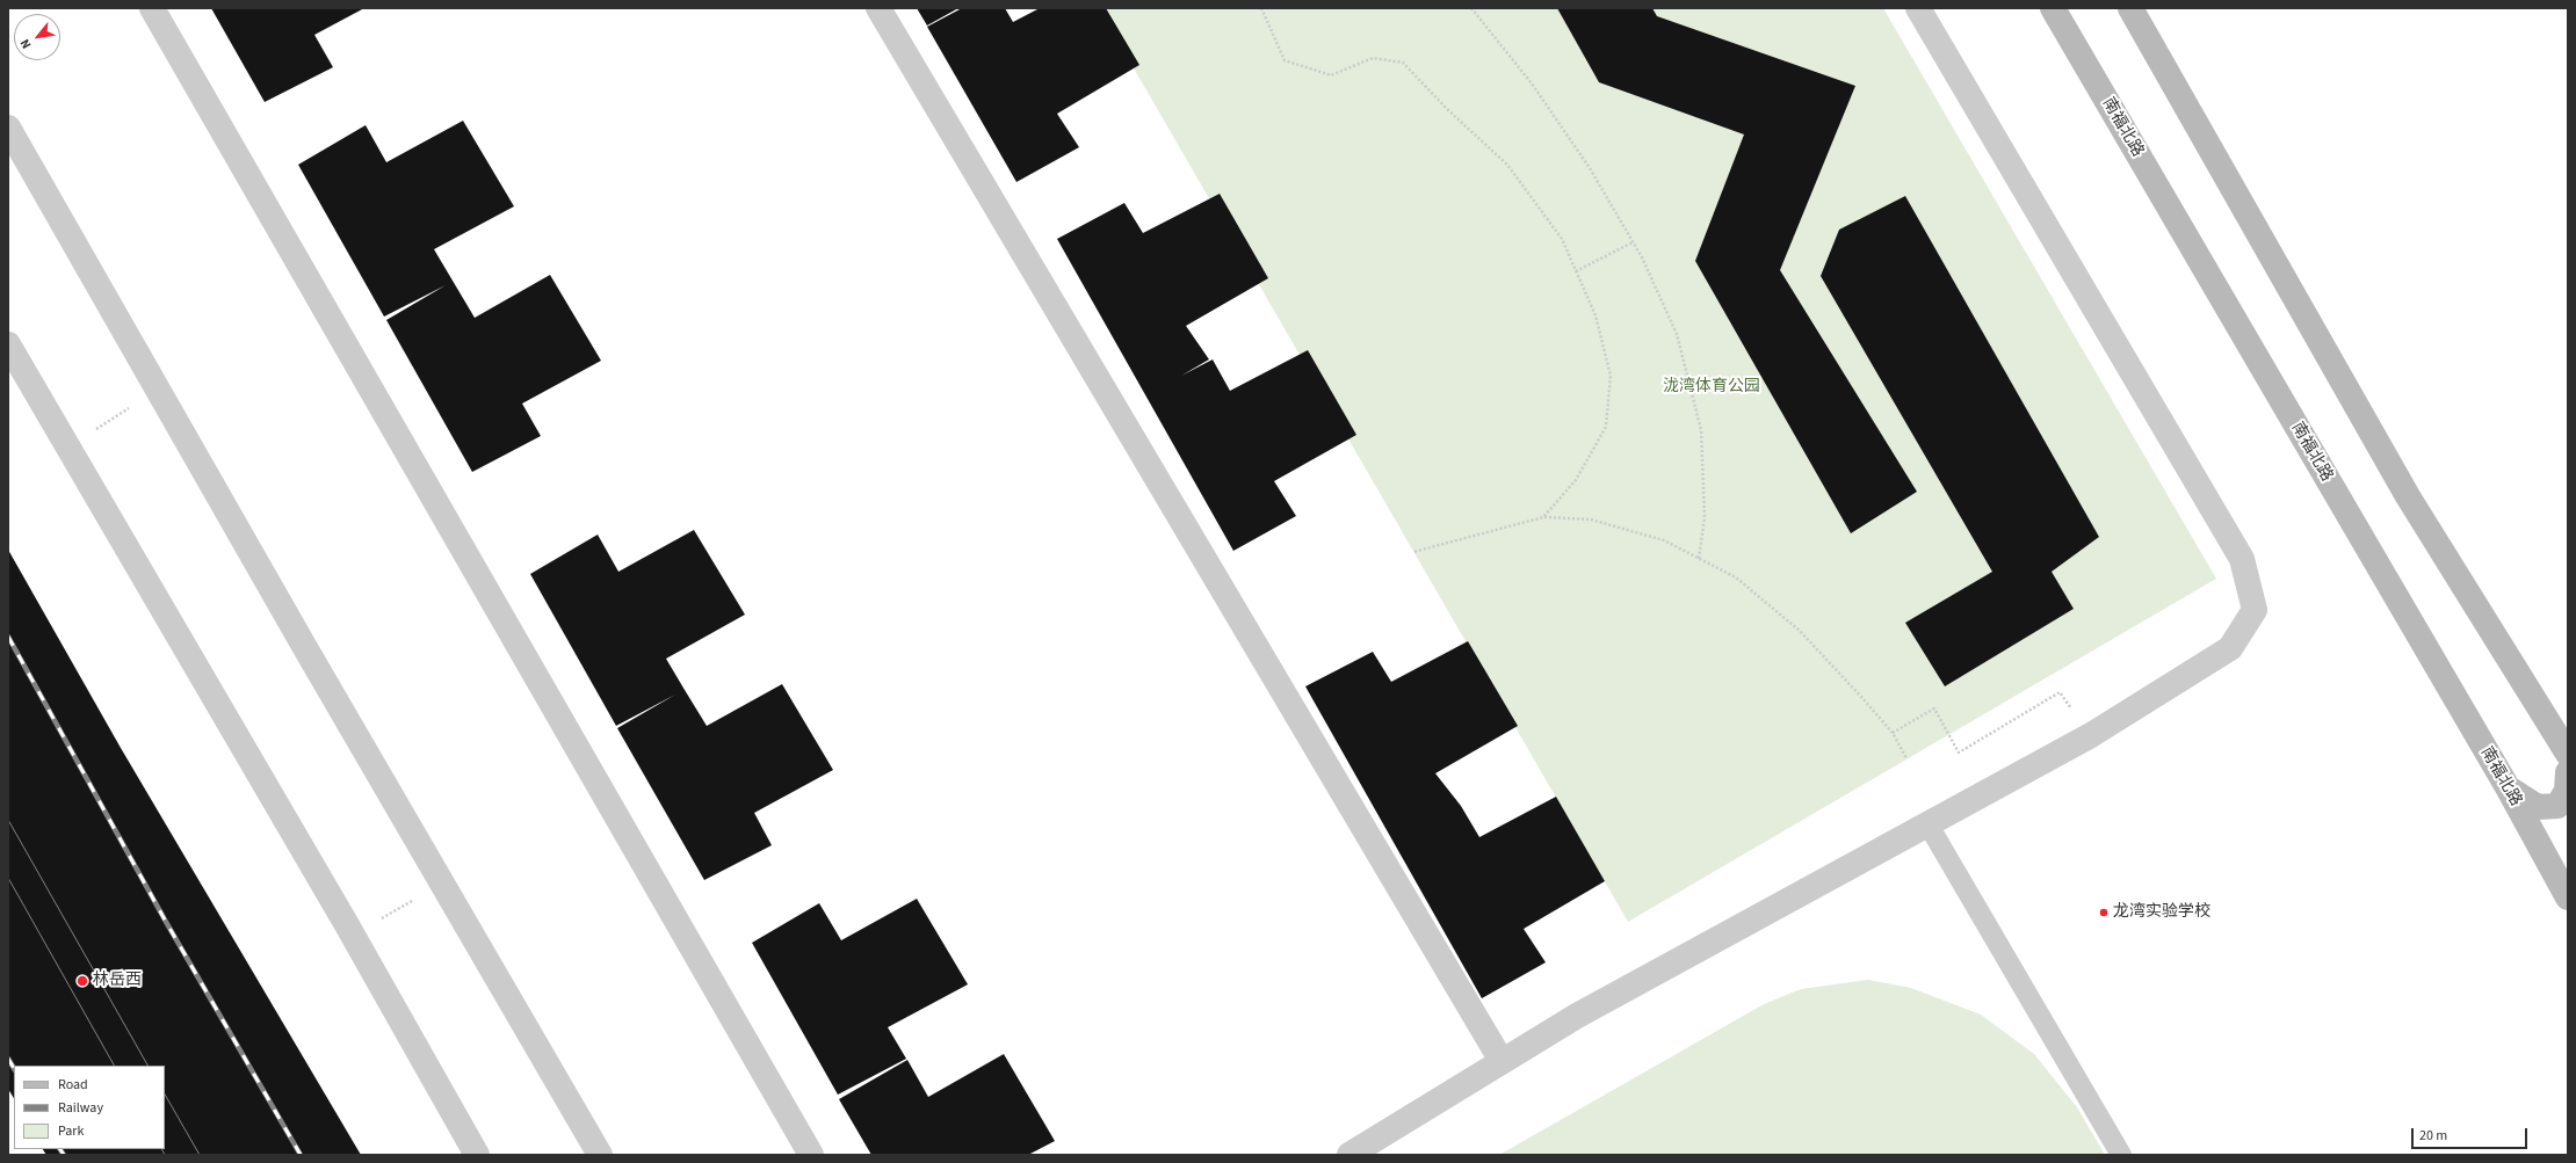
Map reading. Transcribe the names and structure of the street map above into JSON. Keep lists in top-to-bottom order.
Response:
{
  "streets": {
    "street": ["南福北路"]
  },
  "parks": ["泷湾体育公园"],
  "places": ["龙湾实验学校", "林岳西"],
  "legend": ["Road", "Railway", "Park"],
  "scale_bar": "20 m",
  "north": "bottom left"
}
